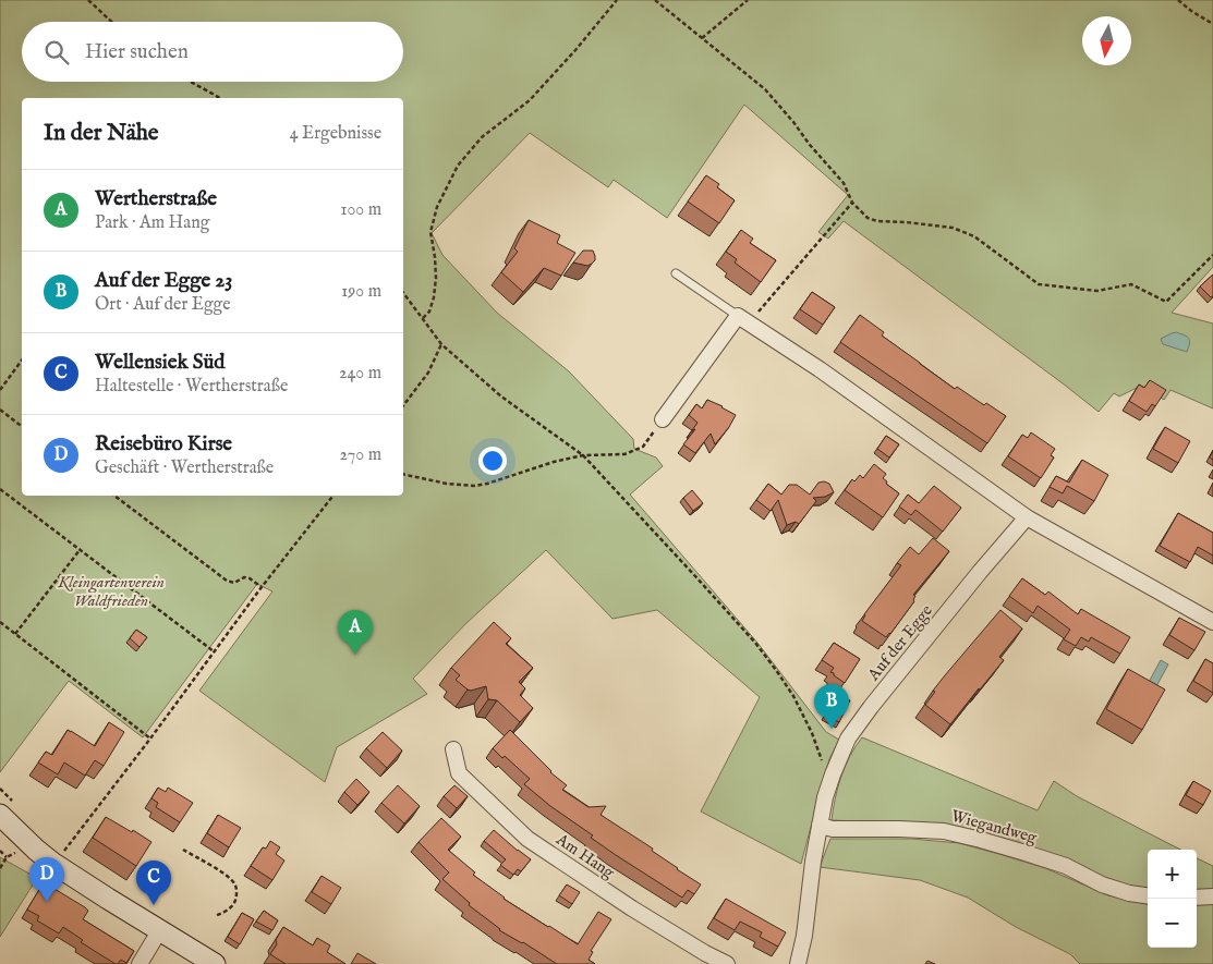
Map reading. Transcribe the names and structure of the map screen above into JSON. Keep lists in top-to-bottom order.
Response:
{
  "streets": {
    "street": ["Auf der Egge", "Wiegandweg", "Am Hang"]
  },
  "crossings": [
    ["Auf der Egge", "Wiegandweg"]
  ],
  "parks": ["Kleingartenverein Waldfrieden"],
  "north": "bottom",
  "page": {
    "search": "Hier suchen",
    "heading": ["In der Nähe", "4 Ergebnisse"],
    "list": [
      {
        "mark": "A",
        "name": "Wertherstraße",
        "note": "Park · Am Hang",
        "value": "100 m"
      },
      {
        "mark": "B",
        "name": "Auf der Egge 23",
        "note": "Ort · Auf der Egge",
        "value": "190 m"
      },
      {
        "mark": "C",
        "name": "Wellensiek Süd",
        "note": "Haltestelle · Wertherstraße",
        "value": "240 m"
      },
      {
        "mark": "D",
        "name": "Reisebüro Kirse",
        "note": "Geschäft · Wertherstraße",
        "value": "270 m"
      }
    ],
    "pins": [
      "A",
      "B",
      "D",
      "C"
    ],
    "map_buttons": ["+", "−"]
  }
}
